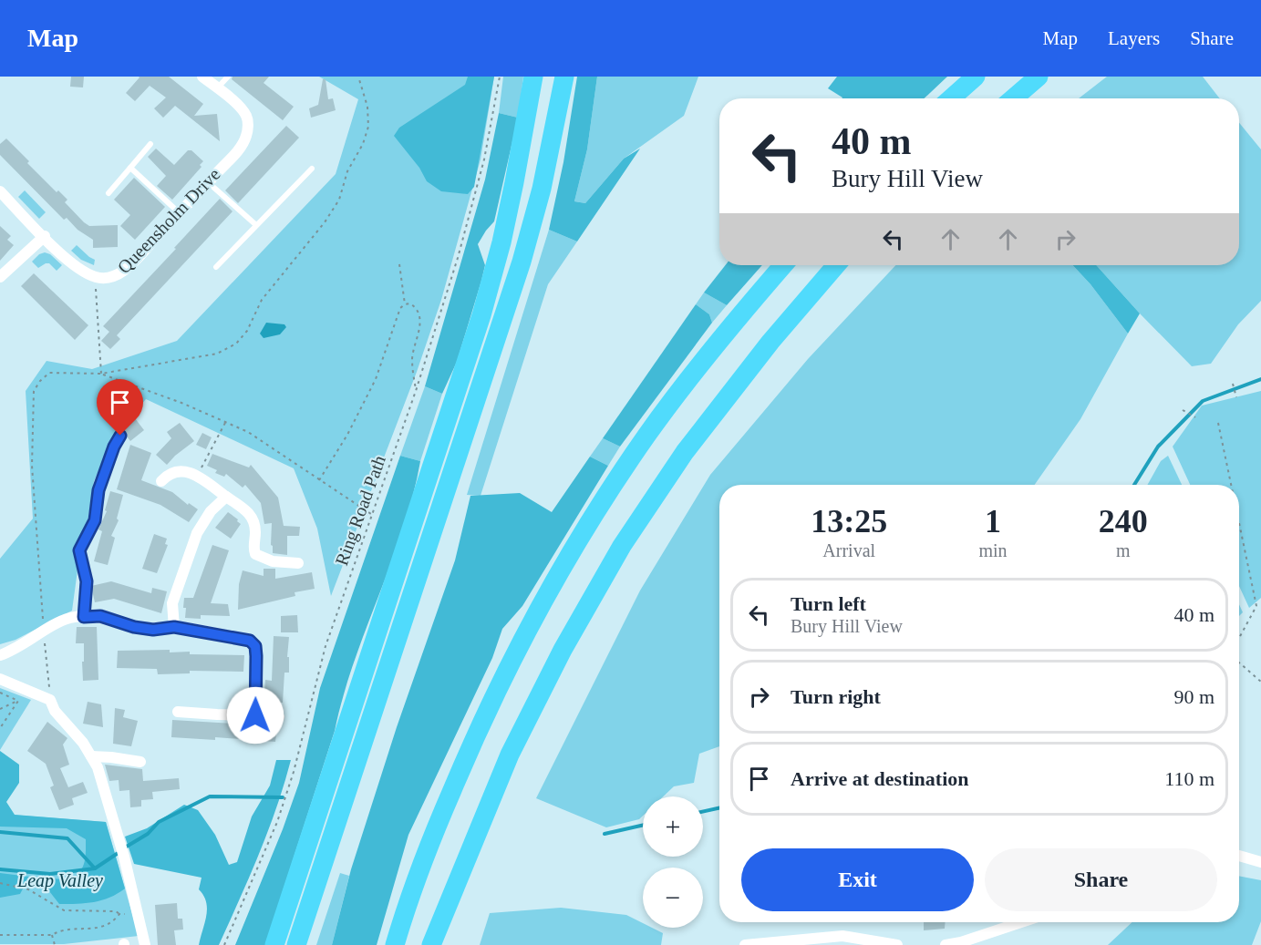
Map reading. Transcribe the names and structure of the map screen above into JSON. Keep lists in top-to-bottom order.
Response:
{
  "streets": {
    "street": ["Queensholm Drive"],
    "path": ["Ring Road Path"]
  },
  "parks": ["Leap Valley"],
  "page": {
    "header": "Map",
    "nav": ["Map", "Layers", "Share"],
    "turn": ["40 m", "Bury Hill View"],
    "eta": [
      "13:25",
      "Arrival",
      "1",
      "min",
      "240",
      "m"
    ],
    "list": [
      {
        "name": "Turn left",
        "note": "Bury Hill View",
        "value": "40 m"
      },
      {
        "name": "Turn right",
        "value": "90 m"
      },
      {
        "name": "Arrive at destination",
        "value": "110 m"
      }
    ],
    "map_buttons": ["+", "−"],
    "buttons": ["Exit", "Share"]
  }
}
